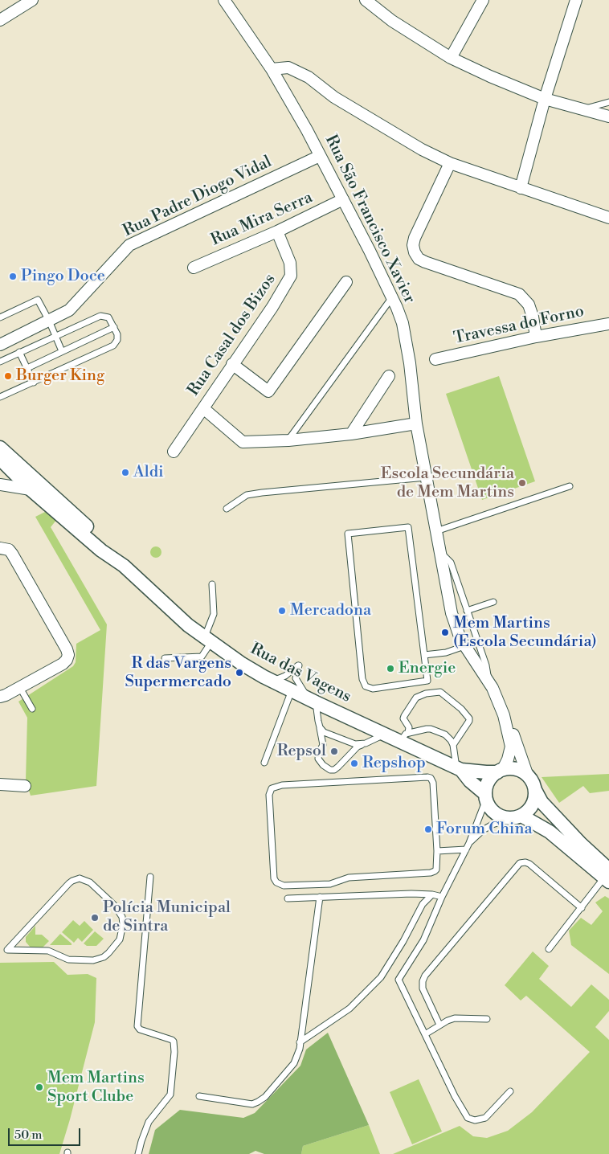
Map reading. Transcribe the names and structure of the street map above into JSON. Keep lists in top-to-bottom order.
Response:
{
  "streets": {
    "street": [
      "Rua Padre Diogo Vidal",
      "Rua Mira Serra",
      "Rua São Francisco Xavier",
      "Travessa do Forno",
      "Rua Casal dos Bizos",
      "Rua das Vagens"
    ]
  },
  "crossings": [
    ["Rua Padre Diogo Vidal", "Rua São Francisco Xavier"],
    ["Rua Mira Serra", "Rua São Francisco Xavier"],
    ["Rua Mira Serra", "Rua Casal dos Bizos"],
    ["Rua São Francisco Xavier", "Rua das Vagens"]
  ],
  "places": [
    "Pingo Doce",
    "Burger King",
    "Aldi",
    "Escola Secundária de Mem Martins",
    "Mercadona",
    "Mem Martins (Escola Secundária)",
    "Energie",
    "R das Vargens Supermercado",
    "Repsol",
    "Repshop",
    "Forum China",
    "Polícia Municipal de Sintra",
    "Mem Martins Sport Clube"
  ],
  "scale_bar": "50 m"
}
